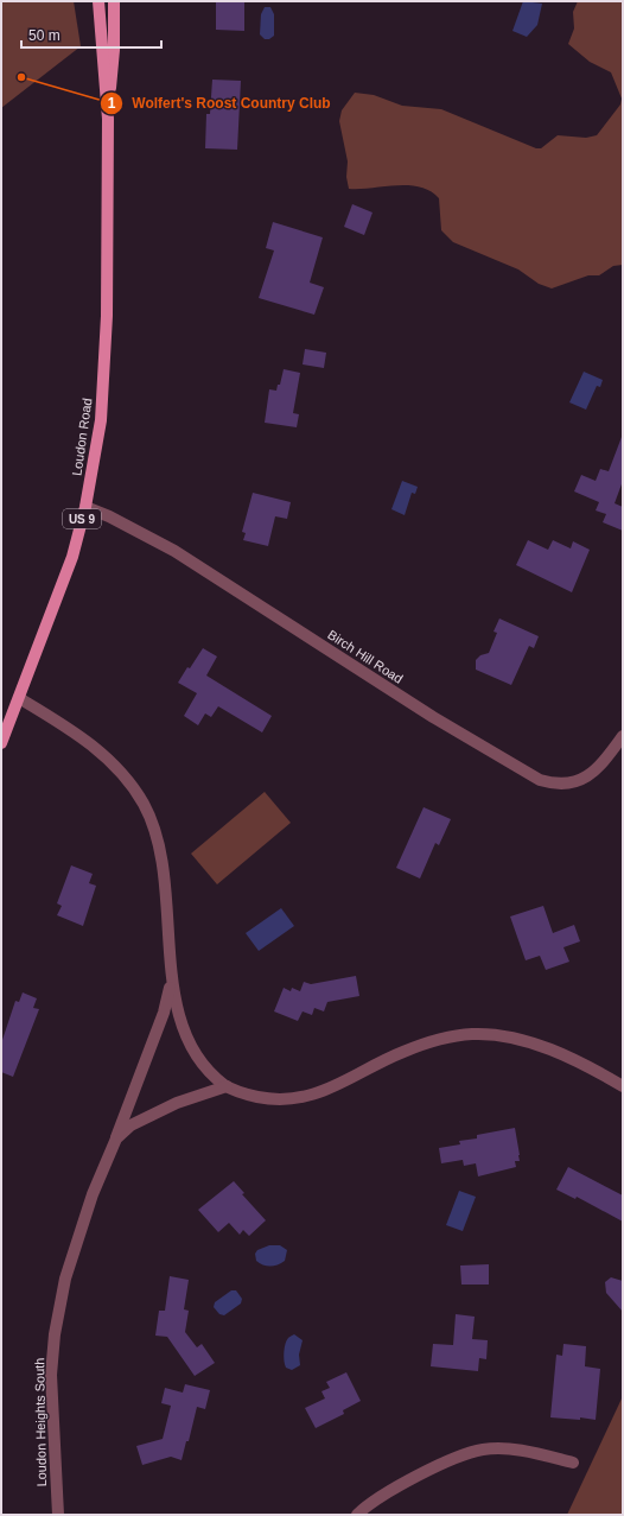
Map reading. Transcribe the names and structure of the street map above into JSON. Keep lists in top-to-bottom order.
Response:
{
  "streets": {
    "main road": ["Loudon Road", "US 9"],
    "street": ["Birch Hill Road", "Loudon Heights South"]
  },
  "crossings": [
    ["Loudon Road", "US 9"],
    ["Loudon Road", "Birch Hill Road"],
    ["Loudon Road", "Loudon Heights South"]
  ],
  "places": ["Wolfert's Roost Country Club"],
  "scale_bar": "50 m"
}
